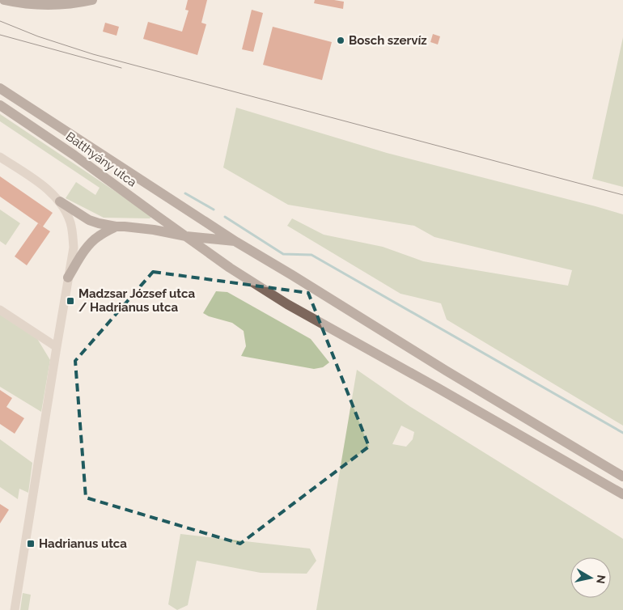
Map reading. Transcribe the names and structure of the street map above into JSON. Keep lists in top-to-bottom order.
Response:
{
  "streets": {
    "main road": ["Batthyány utca"]
  },
  "places": {
    "other": ["Bosch szervíz"],
    "transit": ["Madzsar József utca / Hadrianus utca", "Hadrianus utca"]
  },
  "north": "right"
}
